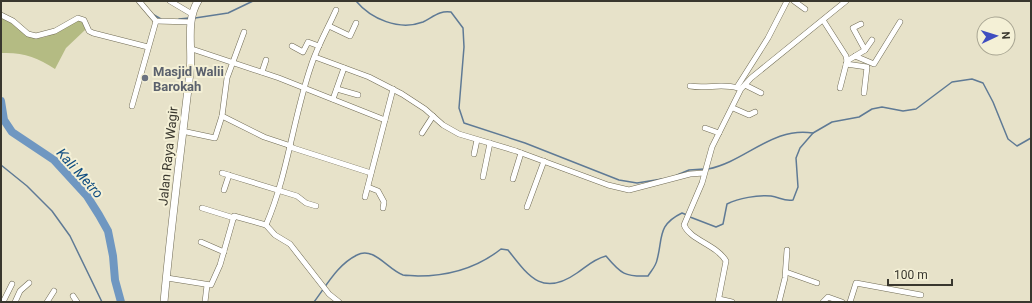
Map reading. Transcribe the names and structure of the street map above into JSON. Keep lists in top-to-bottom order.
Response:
{
  "streets": {
    "main road": ["Jalan Raya Wagir"]
  },
  "water": ["Kali Metro"],
  "places": ["Masjid Walii Barokah"],
  "scale_bar": "100 m",
  "north": "right"
}
